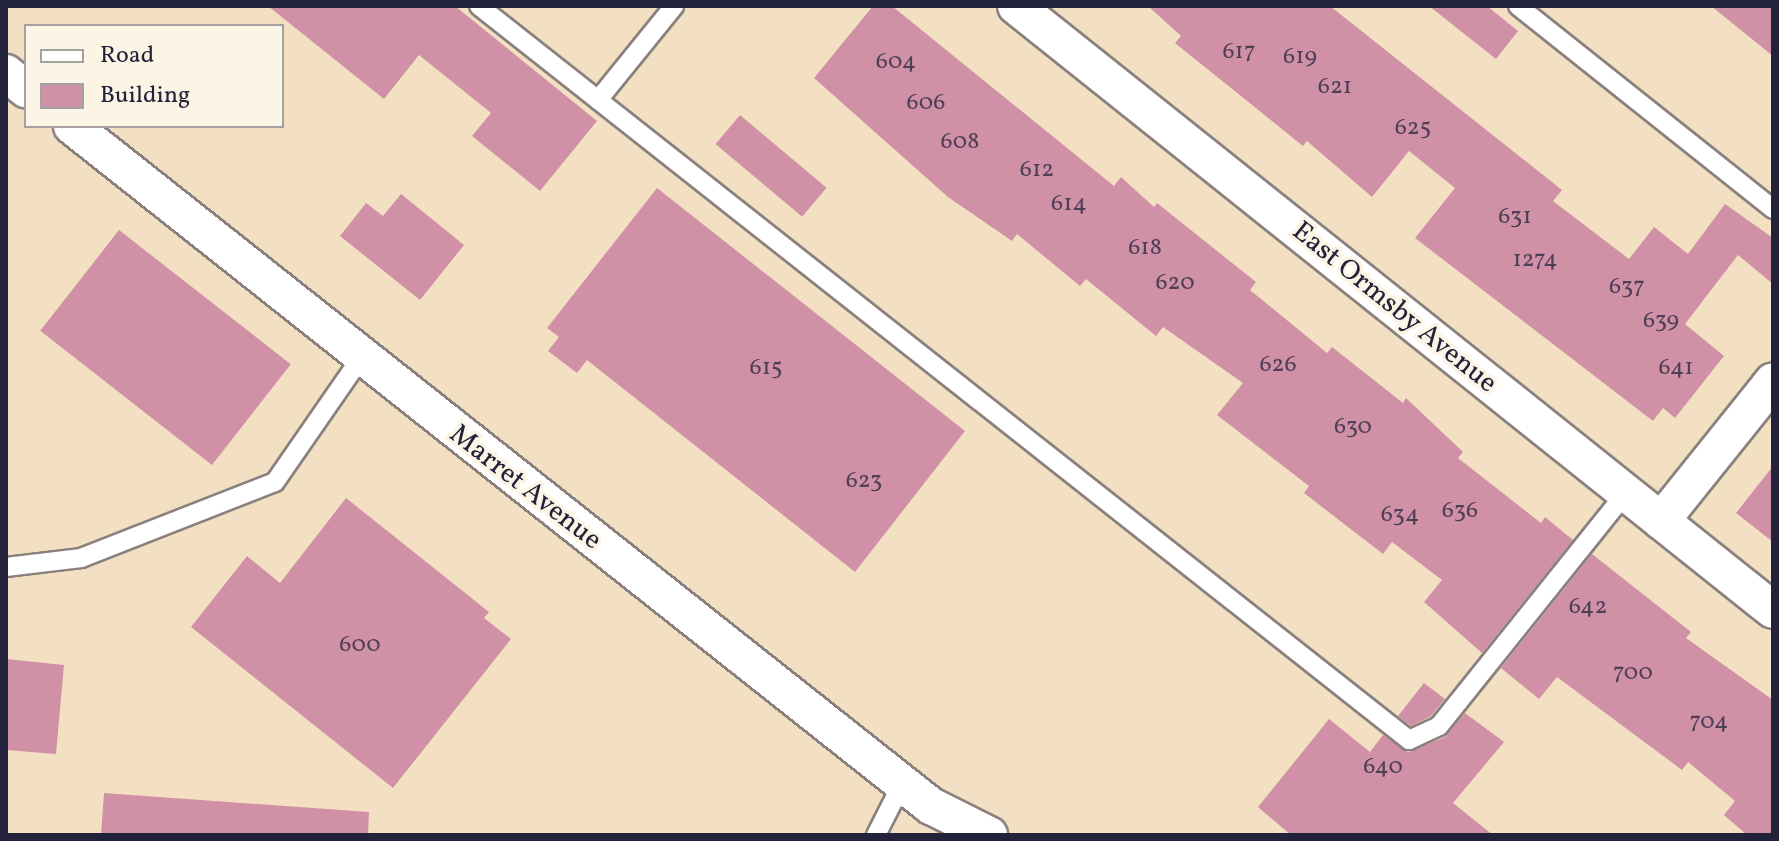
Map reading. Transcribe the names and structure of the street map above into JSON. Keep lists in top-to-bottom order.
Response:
{
  "streets": {
    "street": ["East Ormsby Avenue", "Marret Avenue"]
  },
  "house_numbers": [
    "617",
    "619",
    "604",
    "621",
    "606",
    "625",
    "608",
    "612",
    "614",
    "631",
    "618",
    "1274",
    "620",
    "637",
    "639",
    "626",
    "615",
    "641",
    "630",
    "623",
    "636",
    "634",
    "642",
    "600",
    "700",
    "704",
    "640"
  ],
  "legend": ["Road", "Building"]
}
